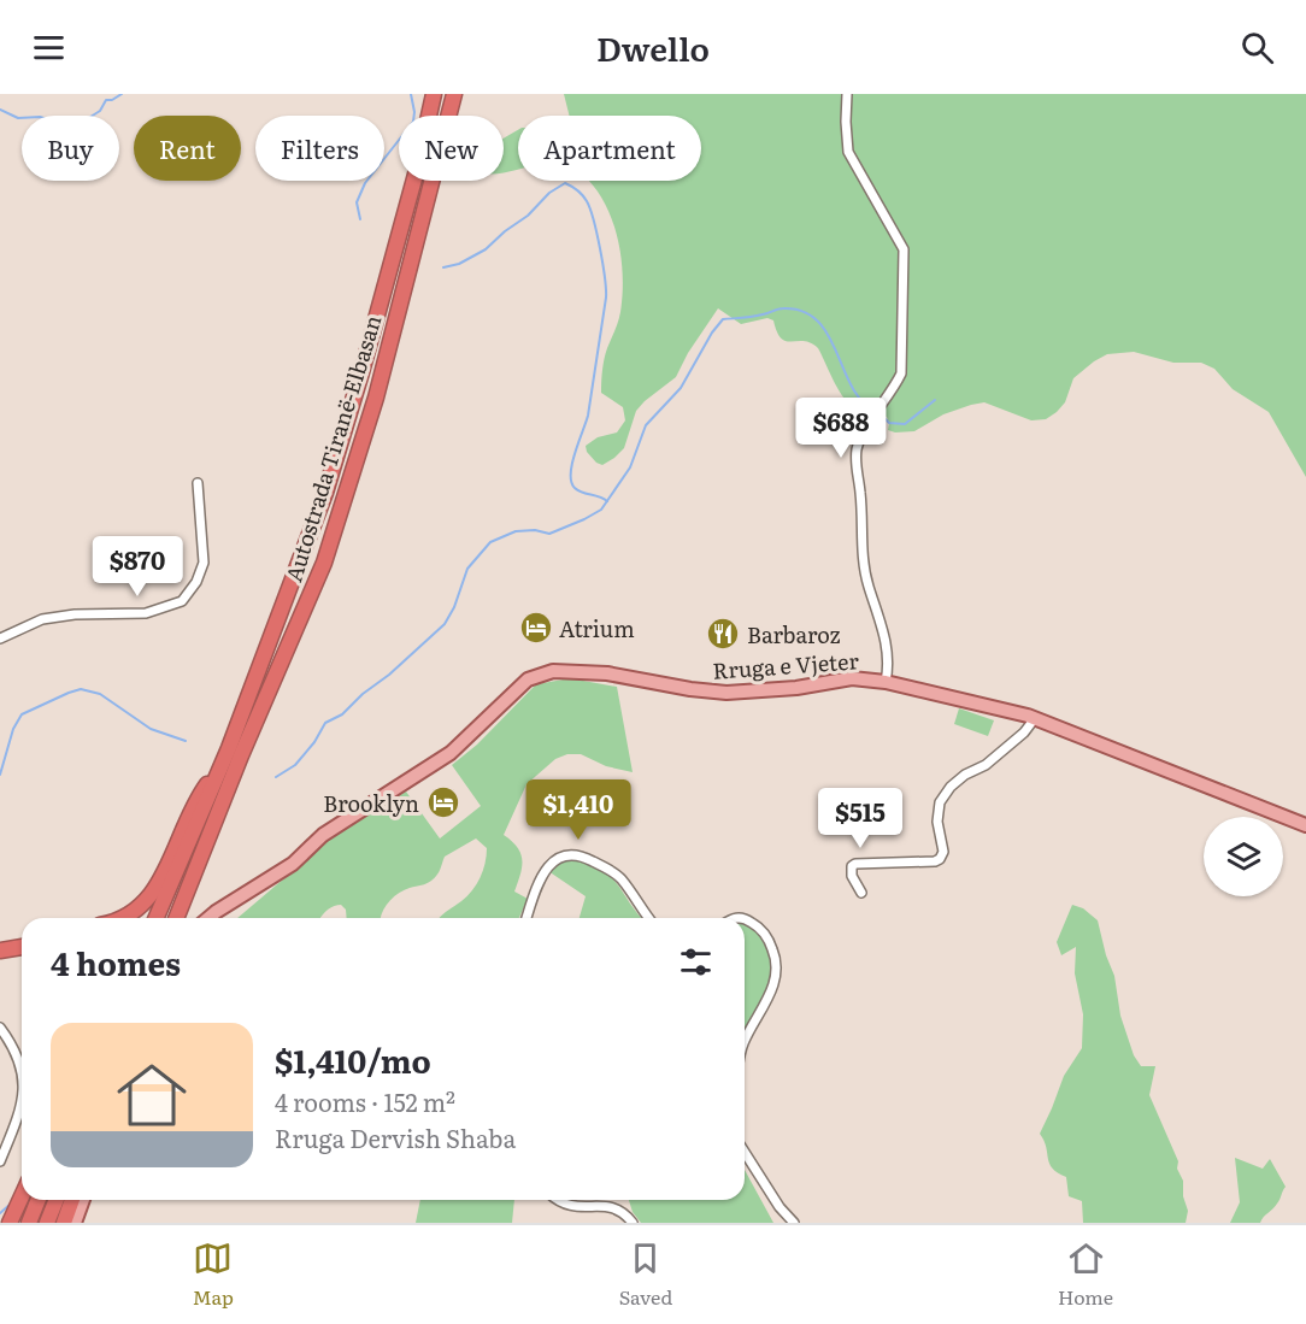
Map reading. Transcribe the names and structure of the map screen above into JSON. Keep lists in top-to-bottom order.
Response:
{
  "streets": {
    "highway": ["Autostrada Tiranë-Elbasan"],
    "main road": ["Rruga e Vjeter"]
  },
  "places": {
    "hotel": ["Atrium", "Brooklyn"],
    "restaurant": ["Barbaroz"]
  },
  "page": {
    "header": "Dwello",
    "chip": [
      "Buy",
      "Rent",
      "Filters",
      "New",
      "Apartment"
    ],
    "price": [
      "$688",
      "$870",
      "$1,410",
      "$515"
    ],
    "heading": "4 homes",
    "list": [
      {
        "name": "$1,410/mo",
        "note": "4 rooms · 152 m² · Rruga Dervish Shaba"
      }
    ],
    "tabs": ["Map", "Saved", "Home"]
  }
}
